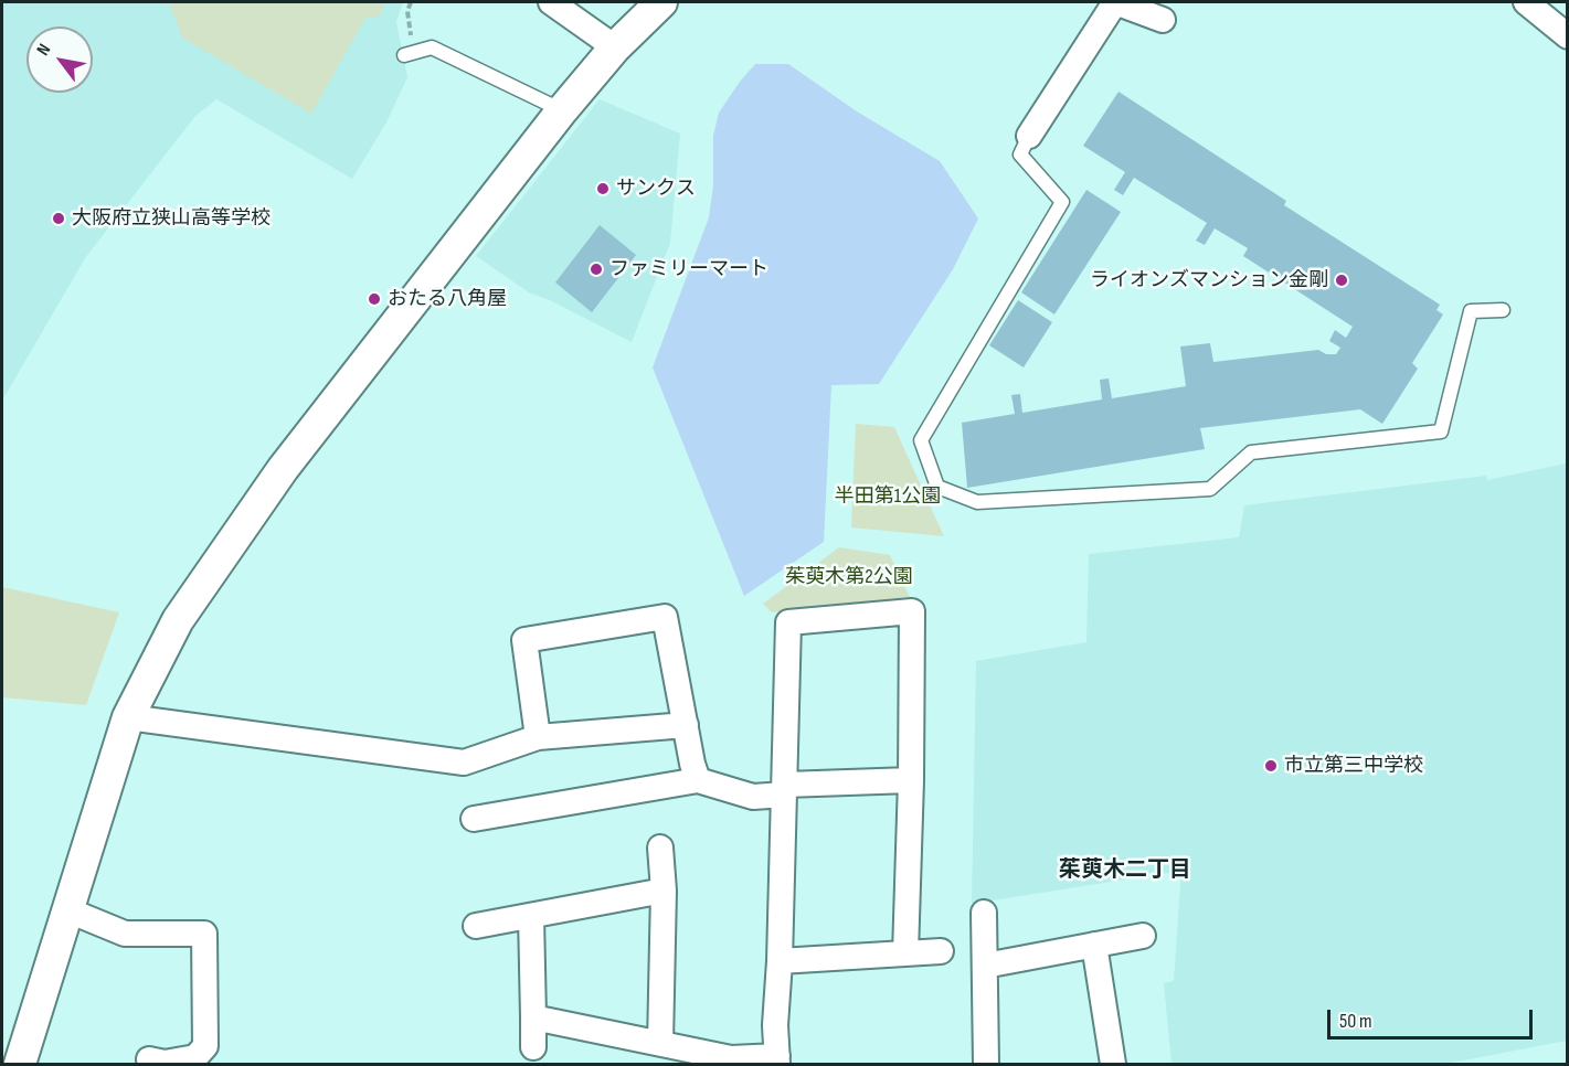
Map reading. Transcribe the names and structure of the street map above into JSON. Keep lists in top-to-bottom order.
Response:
{
  "districts": ["茱萸木二丁目"],
  "parks": ["半田第1公園", "茱萸木第2公園"],
  "places": [
    "サンクス",
    "大阪府立狭山高等学校",
    "ファミリーマート",
    "ライオンズマンション金剛",
    "おたる八角屋",
    "市立第三中学校"
  ],
  "scale_bar": "50 m",
  "north": "top left"
}
